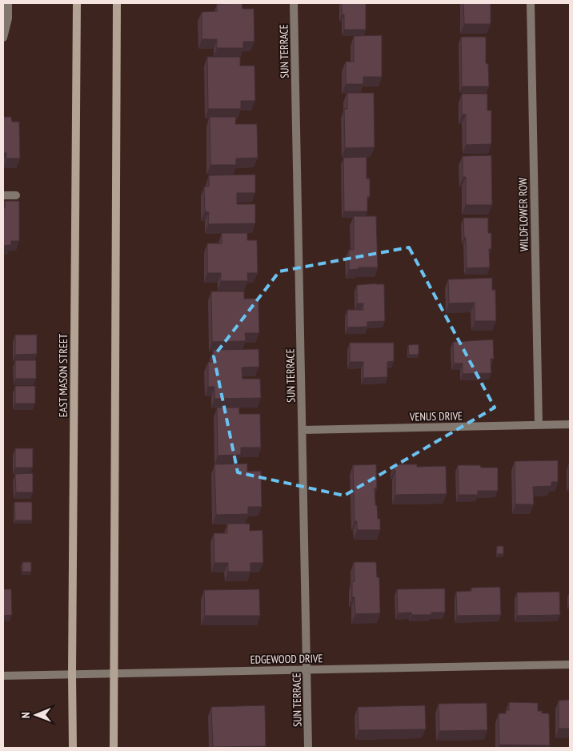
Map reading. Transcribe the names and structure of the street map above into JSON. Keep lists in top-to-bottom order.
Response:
{
  "streets": {
    "main road": ["EAST MASON STREET"],
    "street": [
      "SUN TERRACE",
      "WILDFLOWER ROW",
      "VENUS DRIVE",
      "EDGEWOOD DRIVE"
    ]
  },
  "crossings": [
    ["SUN TERRACE", "VENUS DRIVE"],
    ["SUN TERRACE", "EDGEWOOD DRIVE"],
    ["WILDFLOWER ROW", "VENUS DRIVE"],
    ["EAST MASON STREET", "EDGEWOOD DRIVE"]
  ],
  "north": "left"
}
